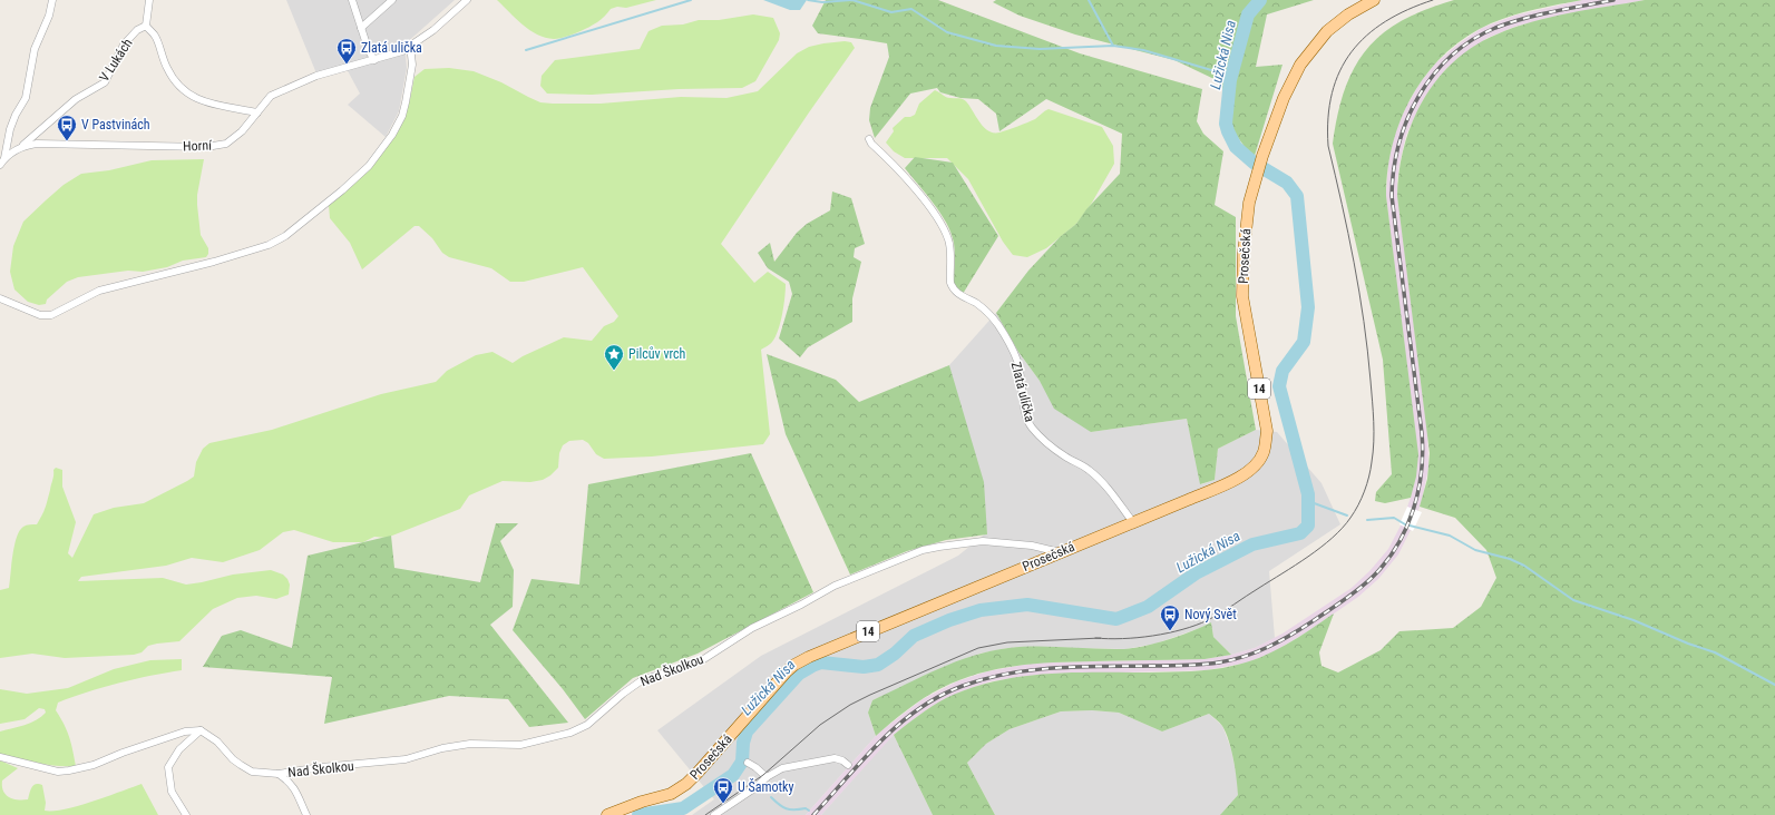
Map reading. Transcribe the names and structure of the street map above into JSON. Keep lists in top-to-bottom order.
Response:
{
  "streets": {
    "main road": ["Prosečská", "14"],
    "street": [
      "V Lukách",
      "Horní",
      "Zlatá ulička",
      "Nad Školkou"
    ]
  },
  "crossings": [
    ["V Lukách", "Horní"],
    ["Prosečská", "Zlatá ulička"],
    ["Prosečská", "Nad Školkou"]
  ],
  "water": ["Lužická Nisa"],
  "places": {
    "bus stop": [
      "Zlatá ulička",
      "V Pastvinách",
      "Nový Svět",
      "U Šamotky"
    ],
    "place": ["Pilcův vrch"]
  }
}
